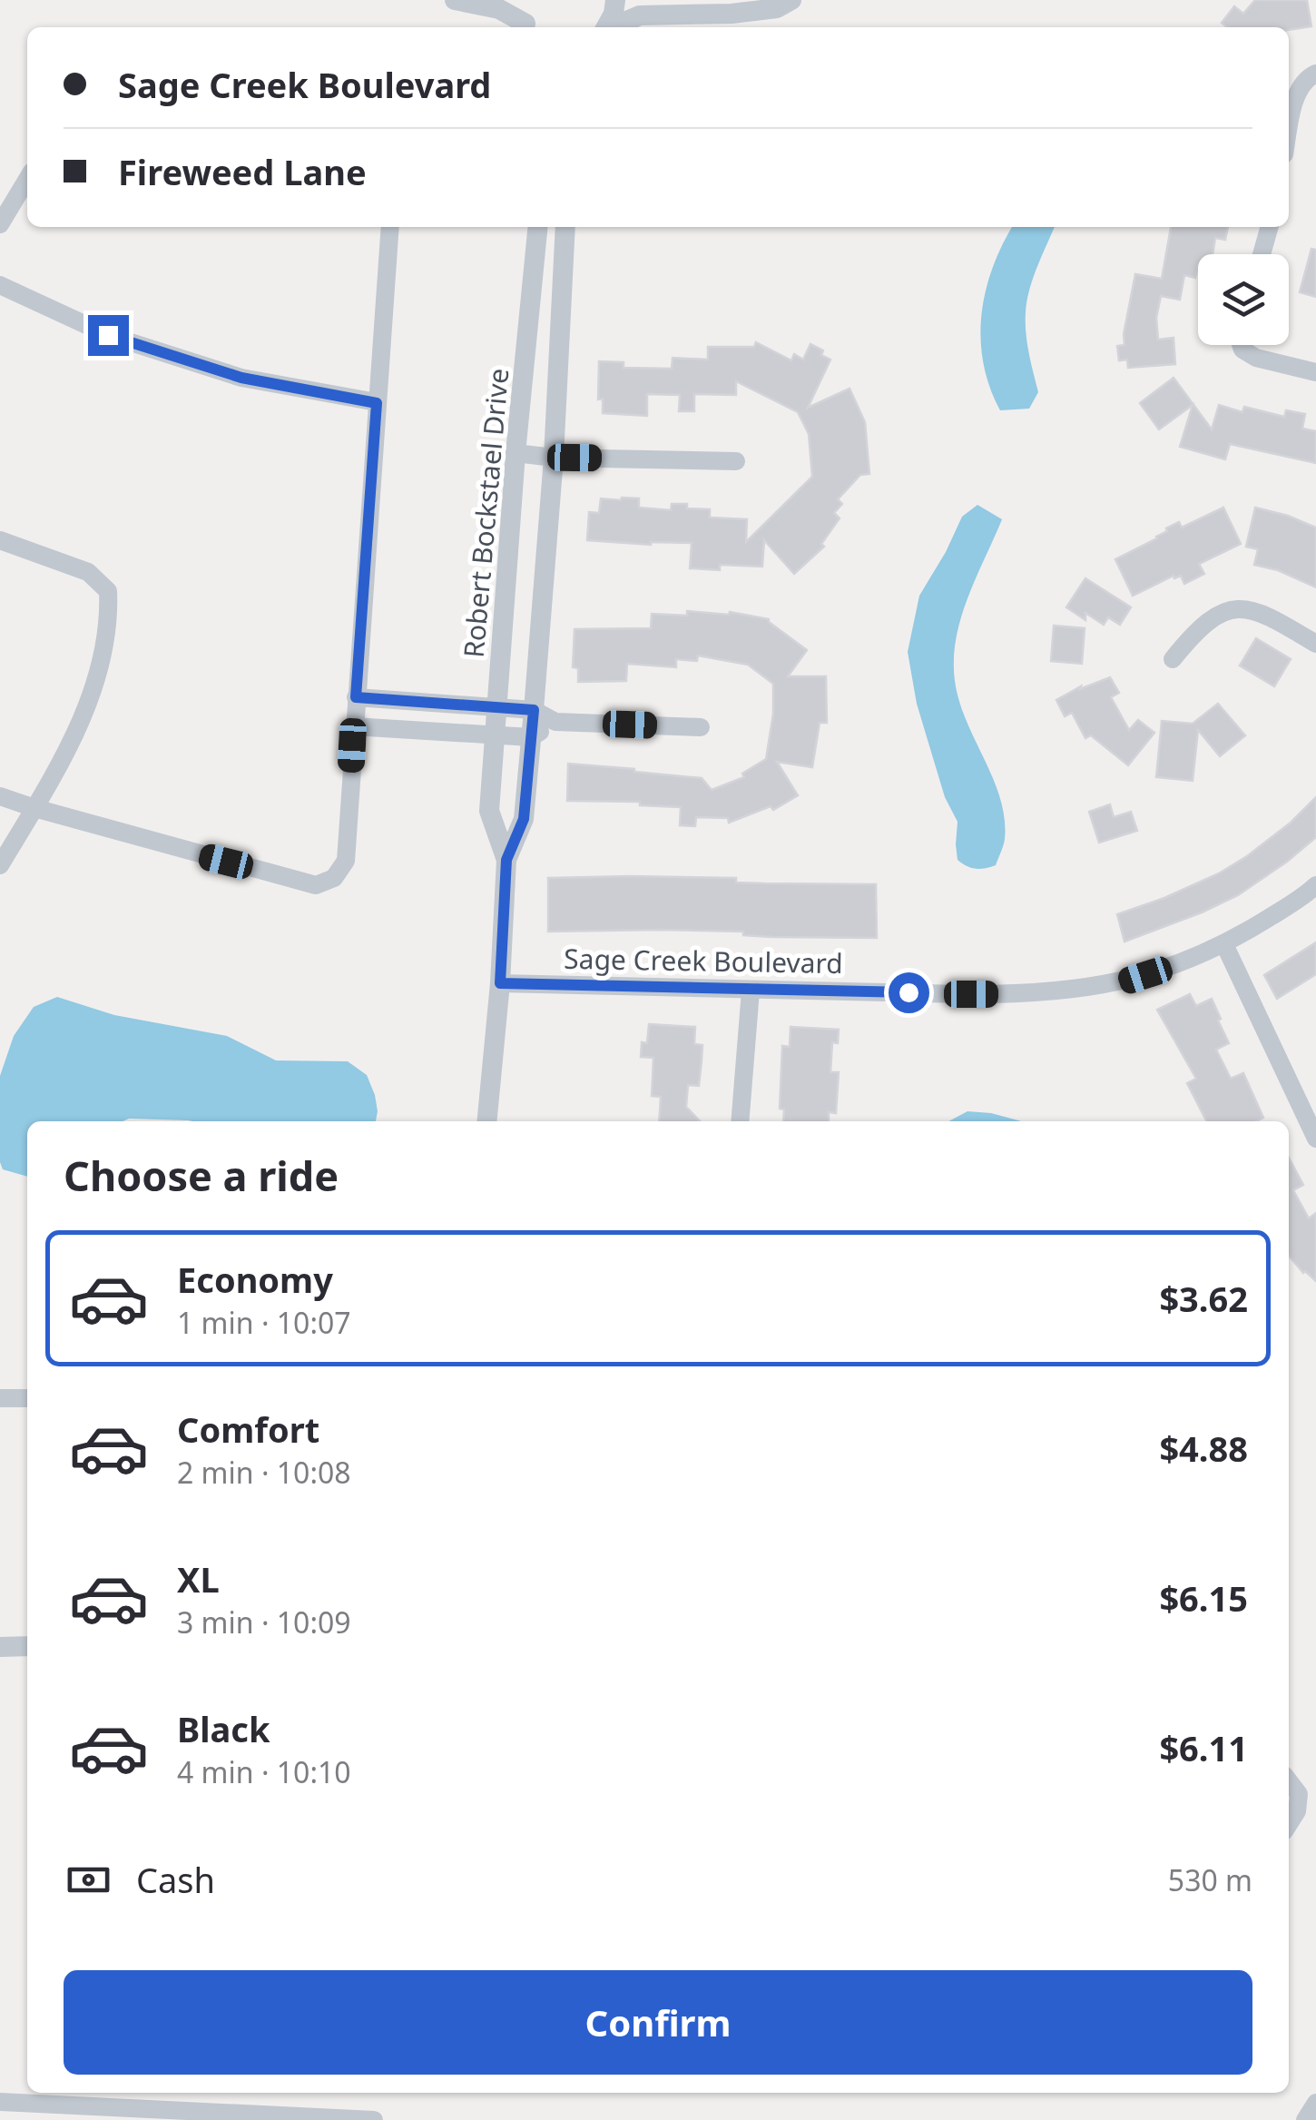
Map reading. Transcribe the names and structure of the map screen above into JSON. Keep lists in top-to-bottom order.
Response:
{
  "streets": {
    "street": ["Robert Bockstael Drive", "Sage Creek Boulevard"]
  },
  "crossings": [
    ["Robert Bockstael Drive", "Sage Creek Boulevard"]
  ],
  "page": {
    "banner": ["Sage Creek Boulevard", "Fireweed Lane"],
    "heading": "Choose a ride",
    "list": [
      {
        "name": "Economy",
        "note": "1 min · 10:07",
        "value": "$3.62"
      },
      {
        "name": "Comfort",
        "note": "2 min · 10:08",
        "value": "$4.88"
      },
      {
        "name": "XL",
        "note": "3 min · 10:09",
        "value": "$6.15"
      },
      {
        "name": "Black",
        "note": "4 min · 10:10",
        "value": "$6.11"
      }
    ],
    "pay": ["Cash", "530 m"],
    "buttons": "Confirm"
  }
}
